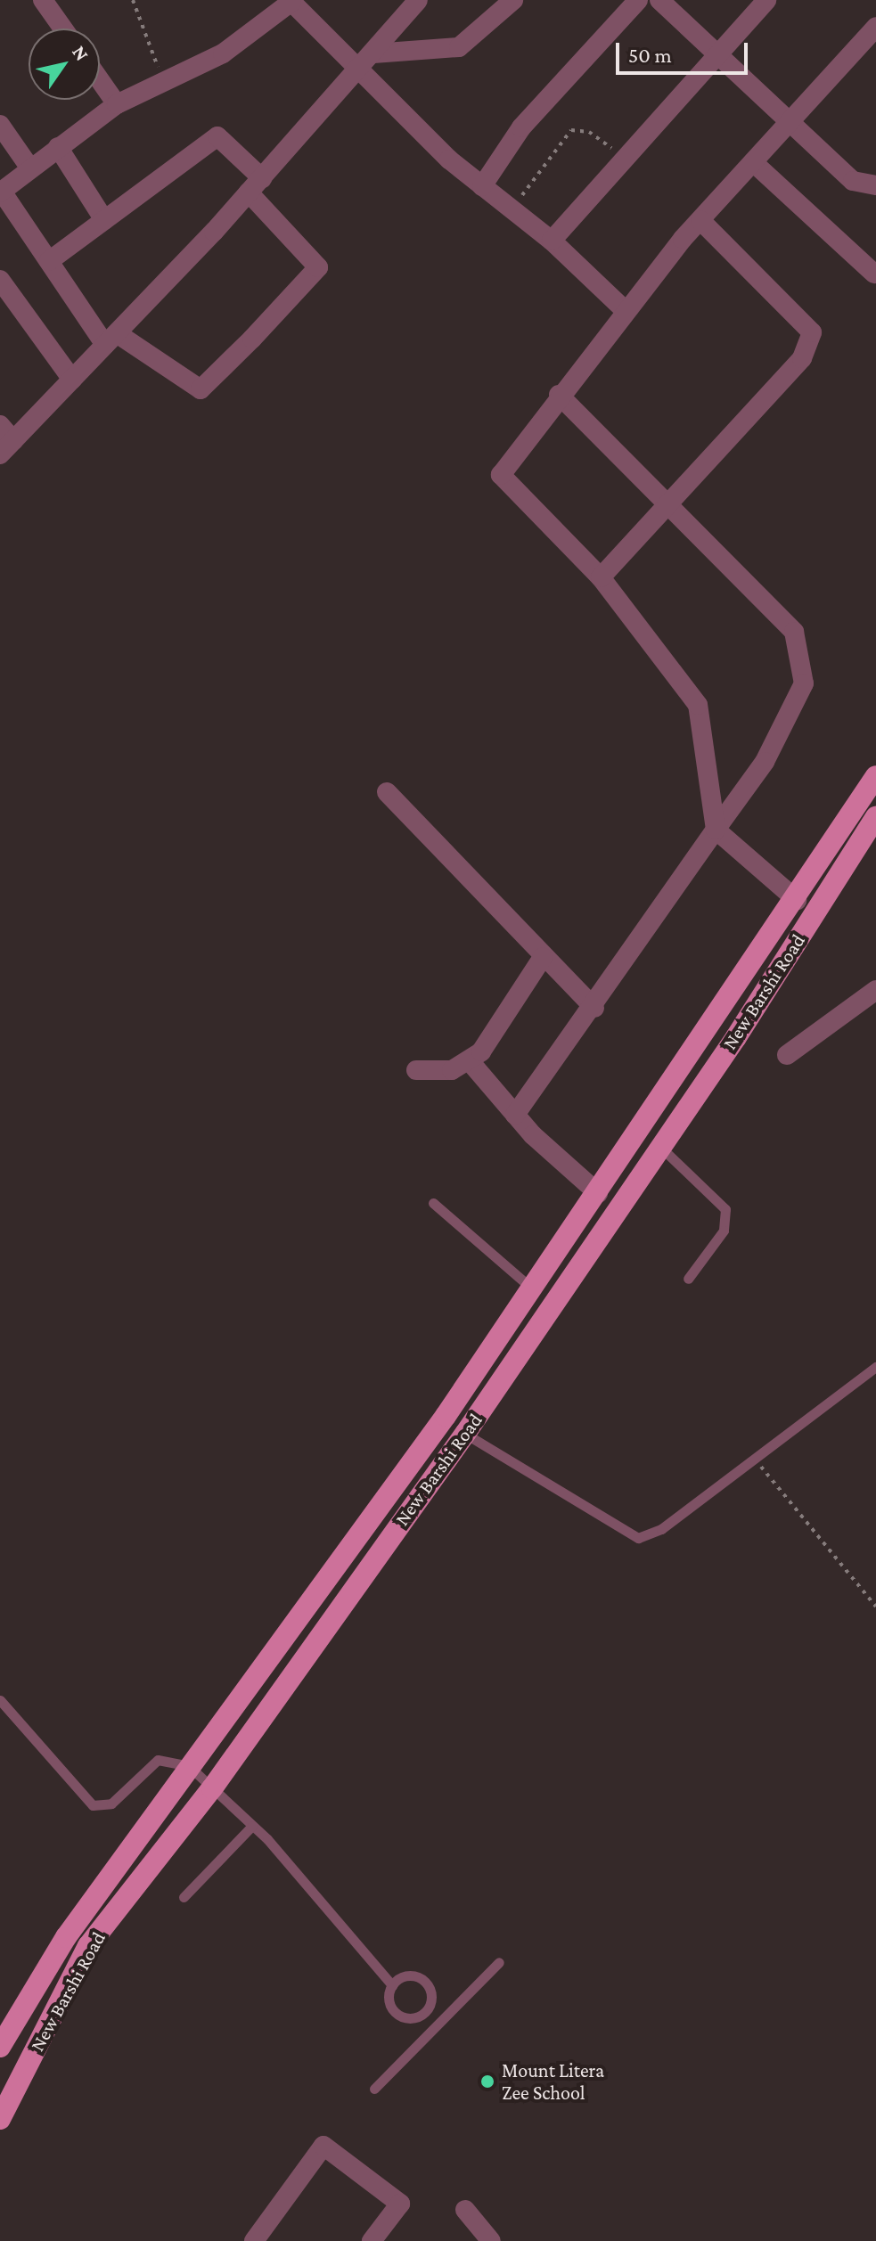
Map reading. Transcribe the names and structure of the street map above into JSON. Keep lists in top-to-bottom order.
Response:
{
  "streets": {
    "main road": ["New Barshi Road"]
  },
  "places": ["Mount Litera Zee School"],
  "scale_bar": "50 m",
  "north": "top right"
}
